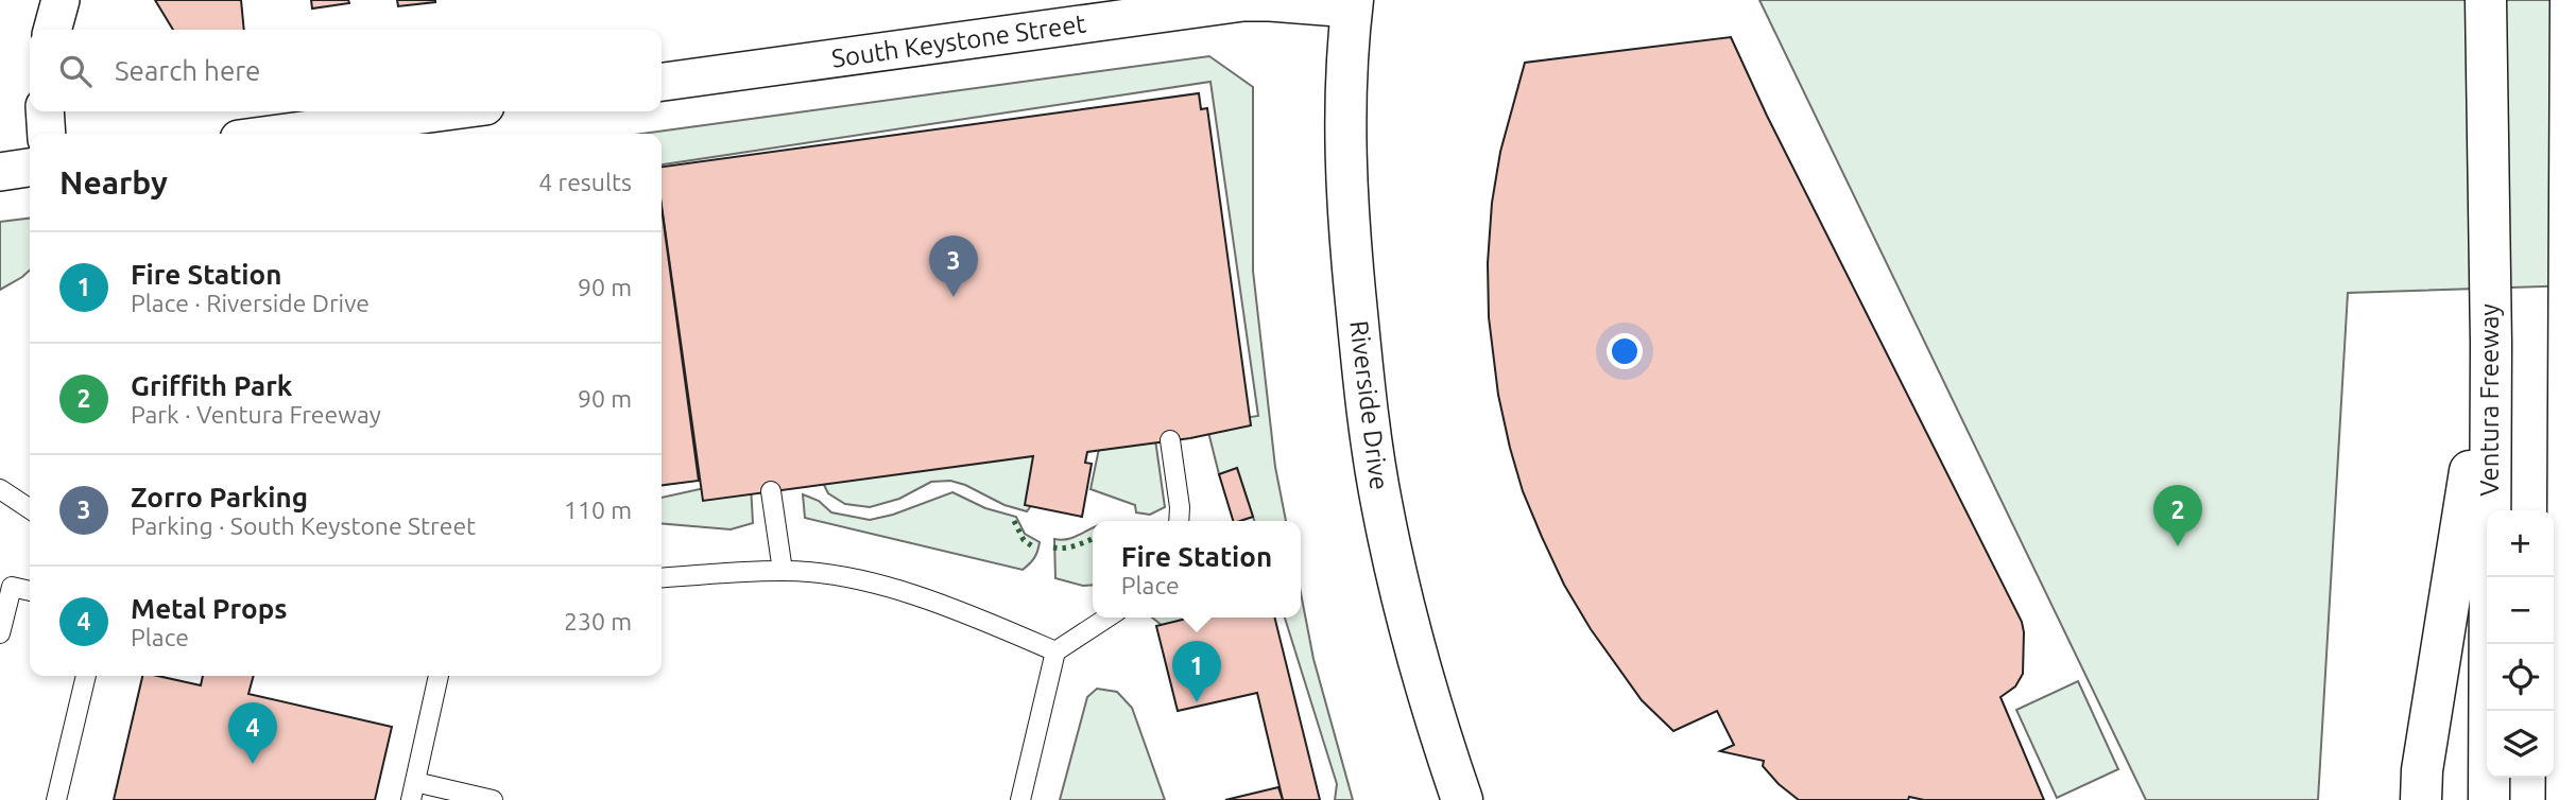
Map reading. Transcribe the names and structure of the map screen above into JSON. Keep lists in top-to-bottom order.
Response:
{
  "streets": {
    "main road": ["Ventura Freeway", "Riverside Drive"],
    "street": ["South Keystone Street"]
  },
  "crossings": [
    ["South Keystone Street", "Riverside Drive"]
  ],
  "page": {
    "search": "Search here",
    "heading": ["Nearby", "4 results"],
    "list": [
      {
        "mark": "1",
        "name": "Fire Station",
        "note": "Place · Riverside Drive",
        "value": "90 m"
      },
      {
        "mark": "2",
        "name": "Griffith Park",
        "note": "Park · Ventura Freeway",
        "value": "90 m"
      },
      {
        "mark": "3",
        "name": "Zorro Parking",
        "note": "Parking · South Keystone Street",
        "value": "110 m"
      },
      {
        "mark": "4",
        "name": "Metal Props",
        "note": "Place",
        "value": "230 m"
      }
    ],
    "pins": [
      "3",
      "2",
      "1",
      "4"
    ],
    "map_buttons": ["+", "−"],
    "popup": ["Fire Station", "Place"]
  }
}
